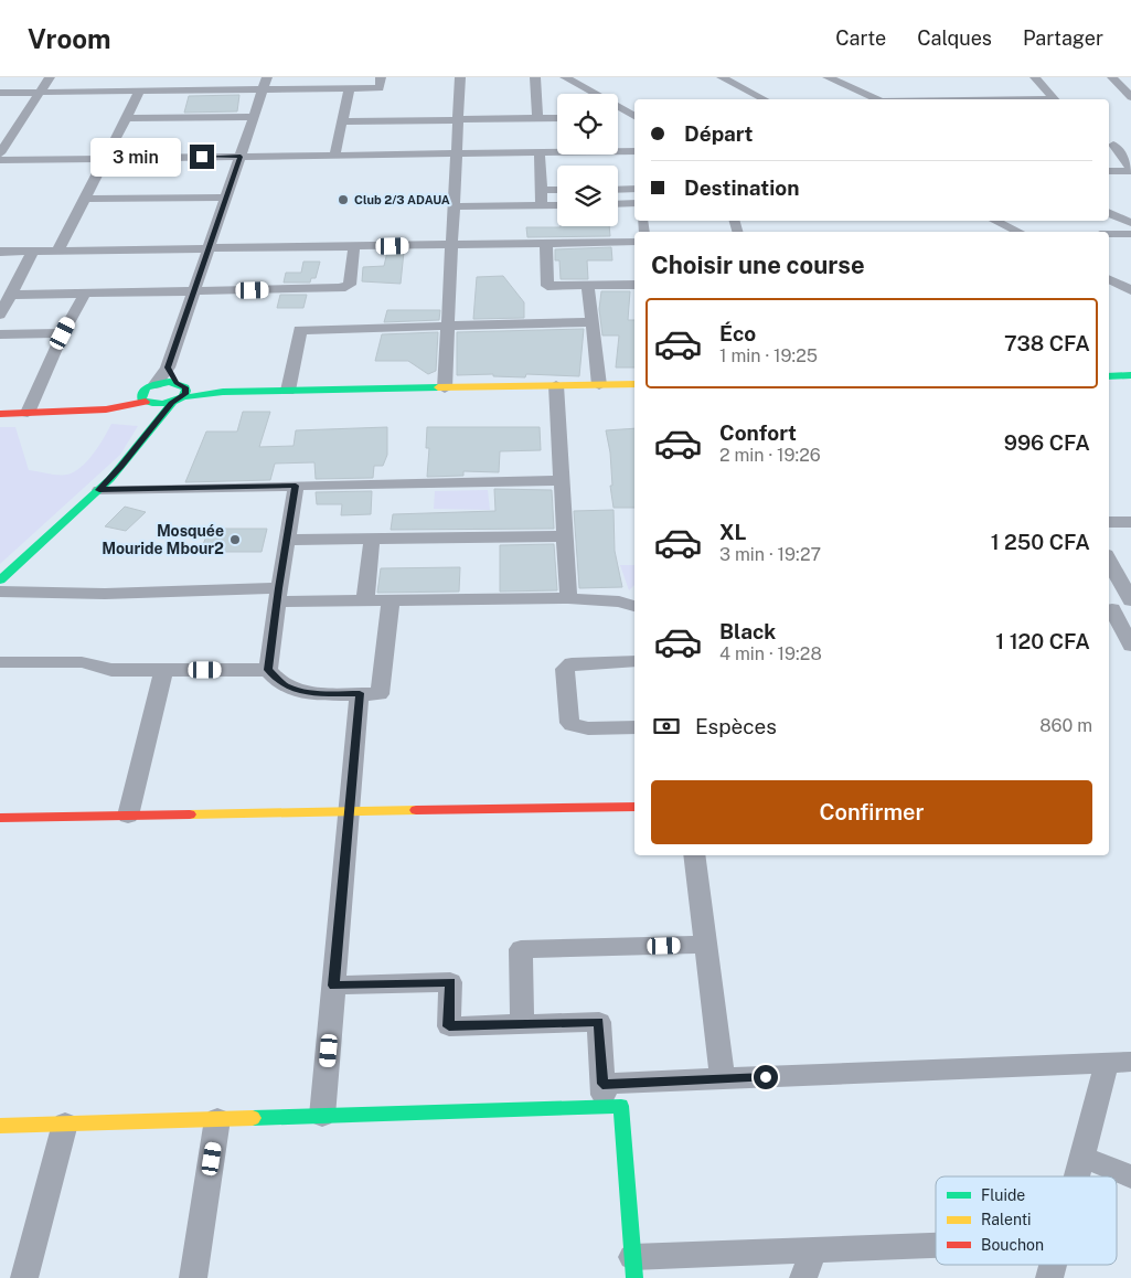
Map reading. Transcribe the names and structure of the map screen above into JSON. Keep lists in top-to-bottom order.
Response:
{
  "places": ["Club 2/3 ADAUA", "Mosquée Mouride Mbour2"],
  "legend": ["Fluide", "Ralenti", "Bouchon"],
  "page": {
    "header": "Vroom",
    "nav": ["Carte", "Calques", "Partager"],
    "banner": ["Départ", "Destination"],
    "bubble": "3 min",
    "heading": "Choisir une course",
    "list": [
      {
        "name": "Éco",
        "note": "1 min · 19:25",
        "value": "738 CFA"
      },
      {
        "name": "Confort",
        "note": "2 min · 19:26",
        "value": "996 CFA"
      },
      {
        "name": "XL",
        "note": "3 min · 19:27",
        "value": "1 250 CFA"
      },
      {
        "name": "Black",
        "note": "4 min · 19:28",
        "value": "1 120 CFA"
      }
    ],
    "pay": ["Espèces", "860 m"],
    "buttons": "Confirmer"
  }
}
